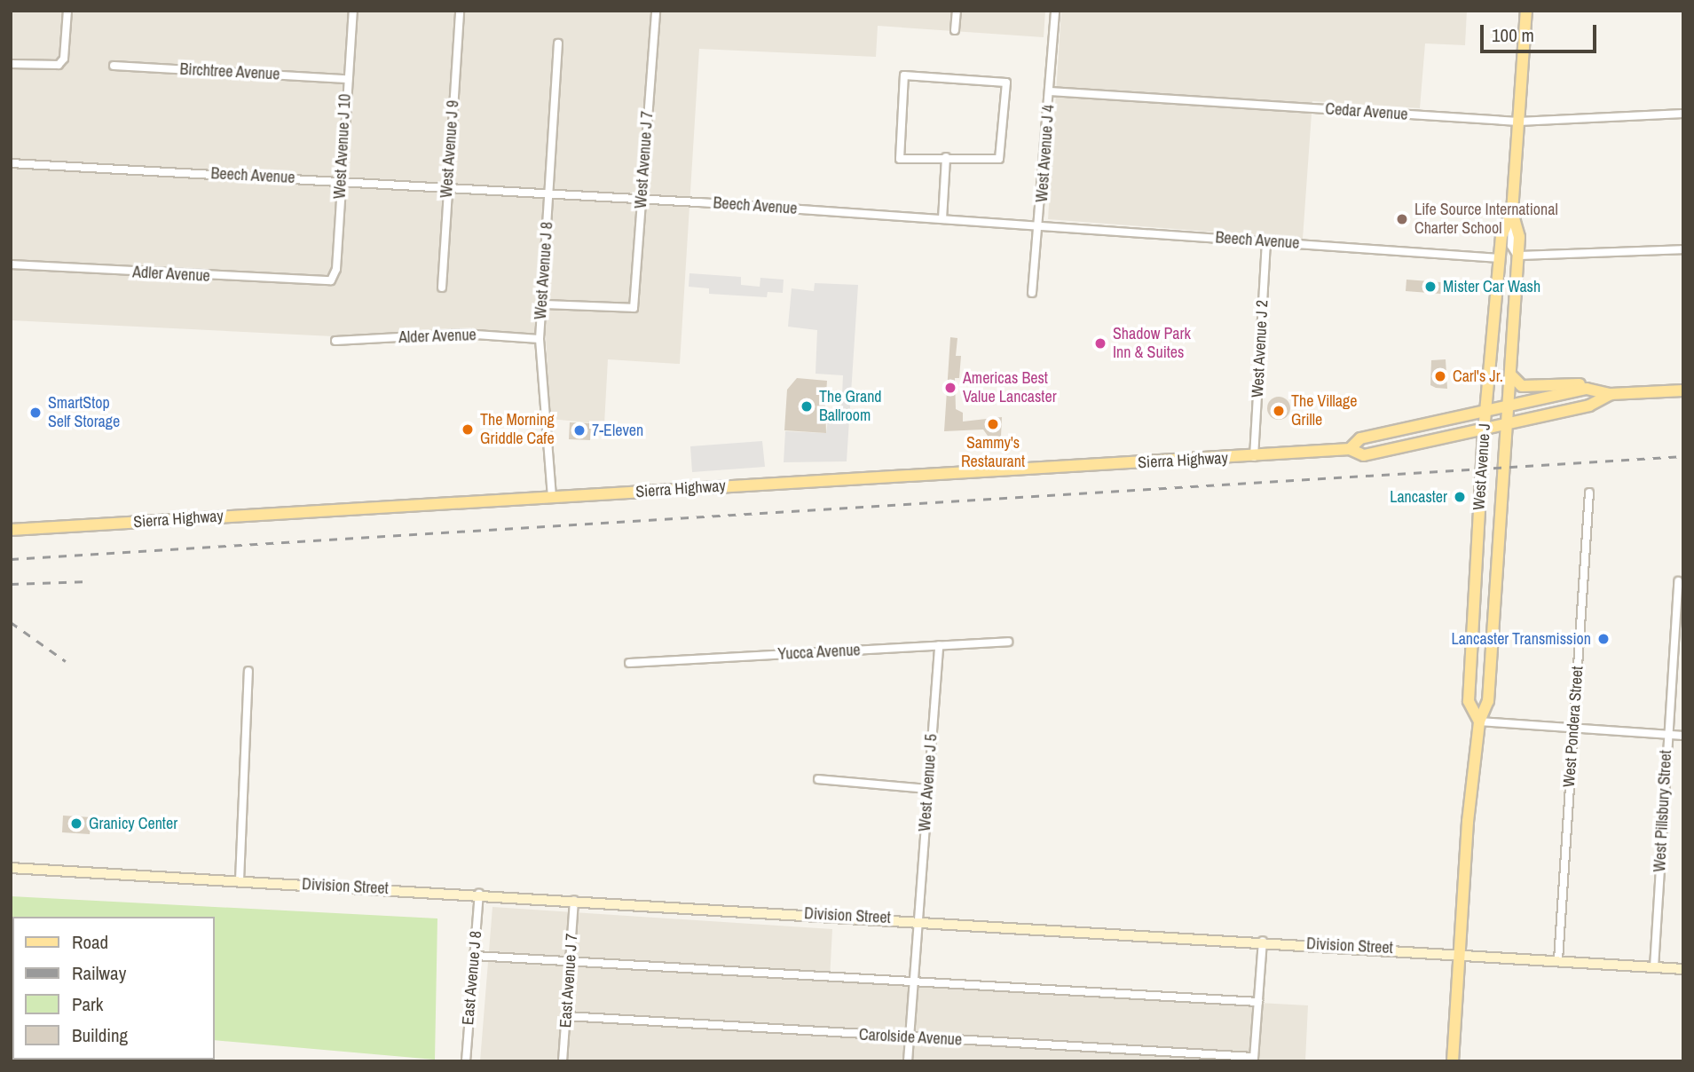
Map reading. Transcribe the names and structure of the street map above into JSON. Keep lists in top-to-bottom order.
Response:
{
  "streets": {
    "main road": ["Sierra Highway", "West Avenue J", "Division Street"],
    "street": [
      "Birchtree Avenue",
      "Cedar Avenue",
      "West Avenue J 10",
      "West Avenue J 9",
      "West Avenue J 4",
      "West Avenue J 7",
      "Beech Avenue",
      "West Avenue J 8",
      "Adler Avenue",
      "Alder Avenue",
      "West Avenue J 2",
      "Yucca Avenue",
      "West Pondera Street",
      "West Avenue J 5",
      "West Pillsbury Street",
      "East Avenue J 8",
      "East Avenue J 7",
      "Carolside Avenue"
    ]
  },
  "crossings": [
    ["Birchtree Avenue", "West Avenue J 10"],
    ["Cedar Avenue", "West Avenue J 4"],
    ["Cedar Avenue", "West Avenue J"],
    ["West Avenue J 10", "Beech Avenue"],
    ["West Avenue J 10", "Adler Avenue"],
    ["West Avenue J 9", "Beech Avenue"],
    ["West Avenue J 4", "Beech Avenue"],
    ["West Avenue J 7", "Beech Avenue"],
    ["West Avenue J 7", "West Avenue J 8"],
    ["Beech Avenue", "West Avenue J 8"],
    ["Beech Avenue", "West Avenue J 2"],
    ["Beech Avenue", "West Avenue J"],
    ["West Avenue J 8", "Alder Avenue"],
    ["West Avenue J 8", "Sierra Highway"],
    ["West Avenue J 2", "Sierra Highway"],
    ["Sierra Highway", "West Avenue J"],
    ["West Avenue J", "Division Street"],
    ["Yucca Avenue", "West Avenue J 5"],
    ["West Pondera Street", "Division Street"],
    ["West Avenue J 5", "Division Street"],
    ["West Avenue J 5", "Carolside Avenue"],
    ["West Pillsbury Street", "Division Street"],
    ["Division Street", "East Avenue J 8"],
    ["Division Street", "East Avenue J 7"],
    ["East Avenue J 7", "Carolside Avenue"]
  ],
  "places": [
    "Life Source International Charter School",
    "Mister Car Wash",
    "Shadow Park Inn & Suites",
    "Carl's Jr.",
    "Americas Best Value Lancaster",
    "The Grand Ballroom",
    "The Village Grille",
    "SmartStop Self Storage",
    "Sammy's Restaurant",
    "The Morning Griddle Cafe",
    "7-Eleven",
    "Lancaster",
    "Lancaster Transmission",
    "Granicy Center"
  ],
  "legend": [
    "Road",
    "Railway",
    "Park",
    "Building"
  ],
  "scale_bar": "100 m"
}
